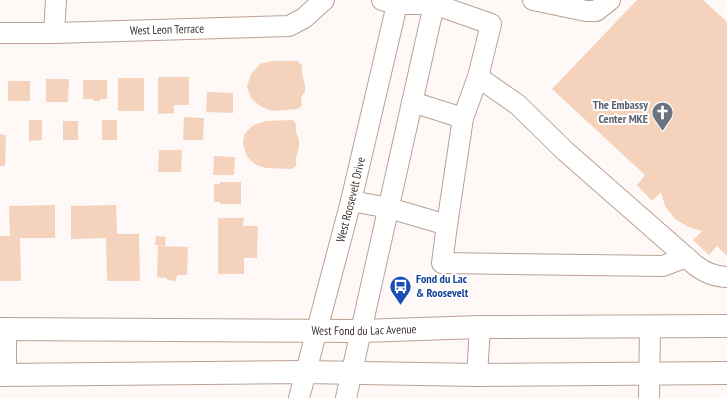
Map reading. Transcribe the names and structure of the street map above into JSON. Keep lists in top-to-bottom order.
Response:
{
  "streets": {
    "main road": ["West Fond du Lac Avenue"],
    "street": ["West Leon Terrace", "West Roosevelt Drive"]
  },
  "crossings": [
    ["West Roosevelt Drive", "West Fond du Lac Avenue"]
  ],
  "places": {
    "church": ["The Embassy Center MKE"],
    "bus stop": ["Fond du Lac & Roosevelt"]
  }
}
